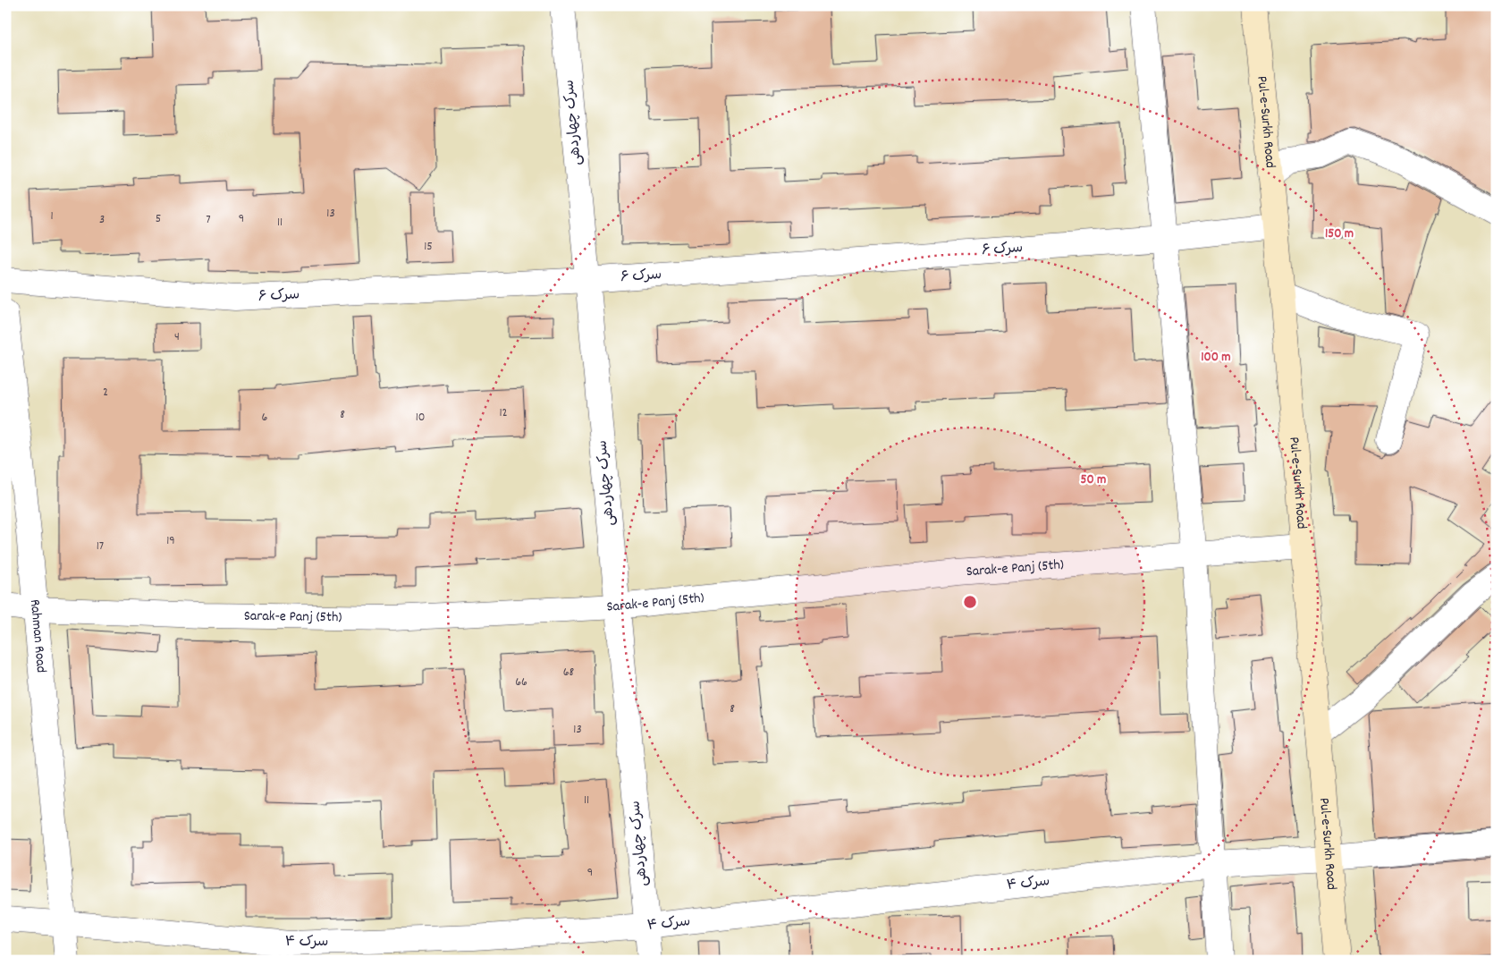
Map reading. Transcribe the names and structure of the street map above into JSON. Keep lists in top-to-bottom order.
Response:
{
  "streets": {
    "street": [
      "Pul-e-Surkh Road",
      "سرک چهاردهی",
      "سرک ۶",
      "Sarak-e Panj (5th)",
      "Rahman Road",
      "سرک ۴"
    ]
  },
  "crossings": [
    ["Pul-e-Surkh Road", "سرک ۶"],
    ["Pul-e-Surkh Road", "Sarak-e Panj (5th)"],
    ["Pul-e-Surkh Road", "سرک ۴"],
    ["سرک چهاردهی", "سرک ۶"],
    ["سرک چهاردهی", "Sarak-e Panj (5th)"],
    ["سرک چهاردهی", "سرک ۴"],
    ["Sarak-e Panj (5th)", "Rahman Road"],
    ["Rahman Road", "سرک ۴"]
  ],
  "house_numbers": [
    "13",
    "1",
    "5",
    "9",
    "3",
    "7",
    "11",
    "15",
    "4",
    "2",
    "12",
    "8",
    "6",
    "10",
    "19",
    "17",
    "68",
    "66",
    "8",
    "13",
    "11",
    "9"
  ],
  "rings": ["150 m", "100 m", "50 m"]
}
